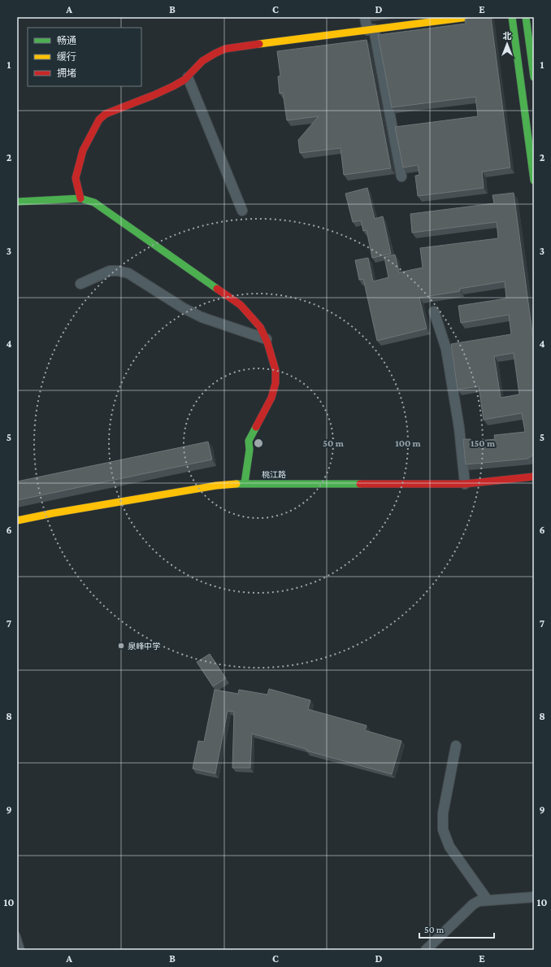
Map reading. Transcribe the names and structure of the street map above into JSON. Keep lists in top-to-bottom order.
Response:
{
  "streets": {
    "street": ["桃江路"]
  },
  "places": ["泉峰中学"],
  "legend": ["畅通", "缓行", "拥堵"],
  "scale_bar": "50 m",
  "north": "top",
  "grid": {
    "columns": [
      "A",
      "B",
      "C",
      "D",
      "E"
    ],
    "rows": [
      "1",
      "2",
      "3",
      "4",
      "5",
      "6",
      "7",
      "8",
      "9",
      "10"
    ]
  },
  "rings": ["50 m", "100 m", "150 m"]
}
